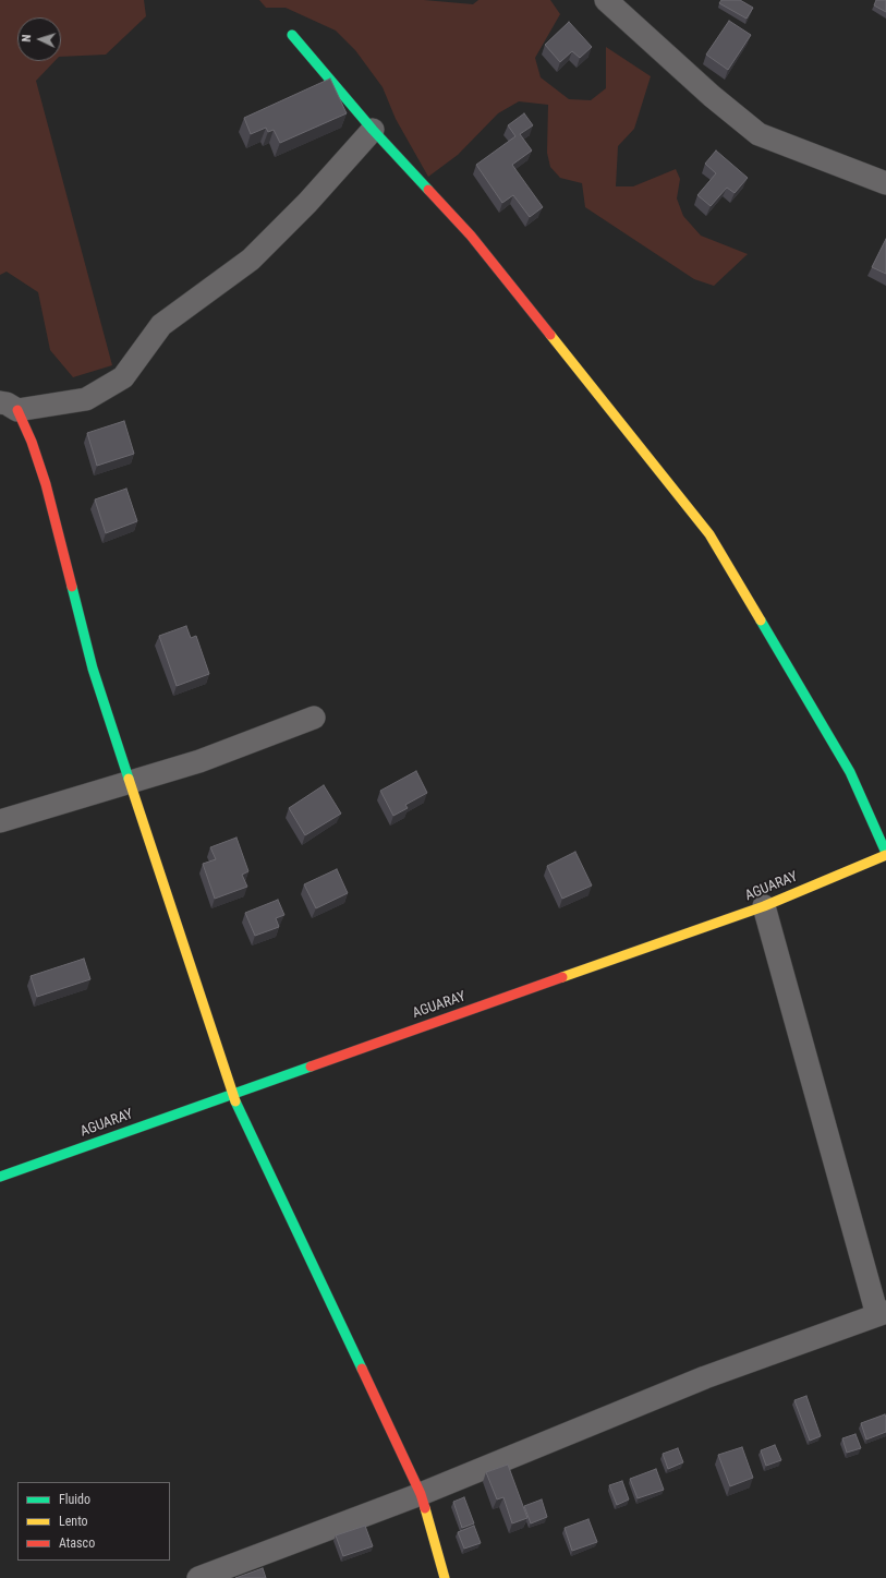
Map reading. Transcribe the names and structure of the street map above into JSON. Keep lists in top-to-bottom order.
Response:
{
  "streets": {
    "street": ["AGUARAY"]
  },
  "legend": ["Fluido", "Lento", "Atasco"],
  "north": "left"
}
